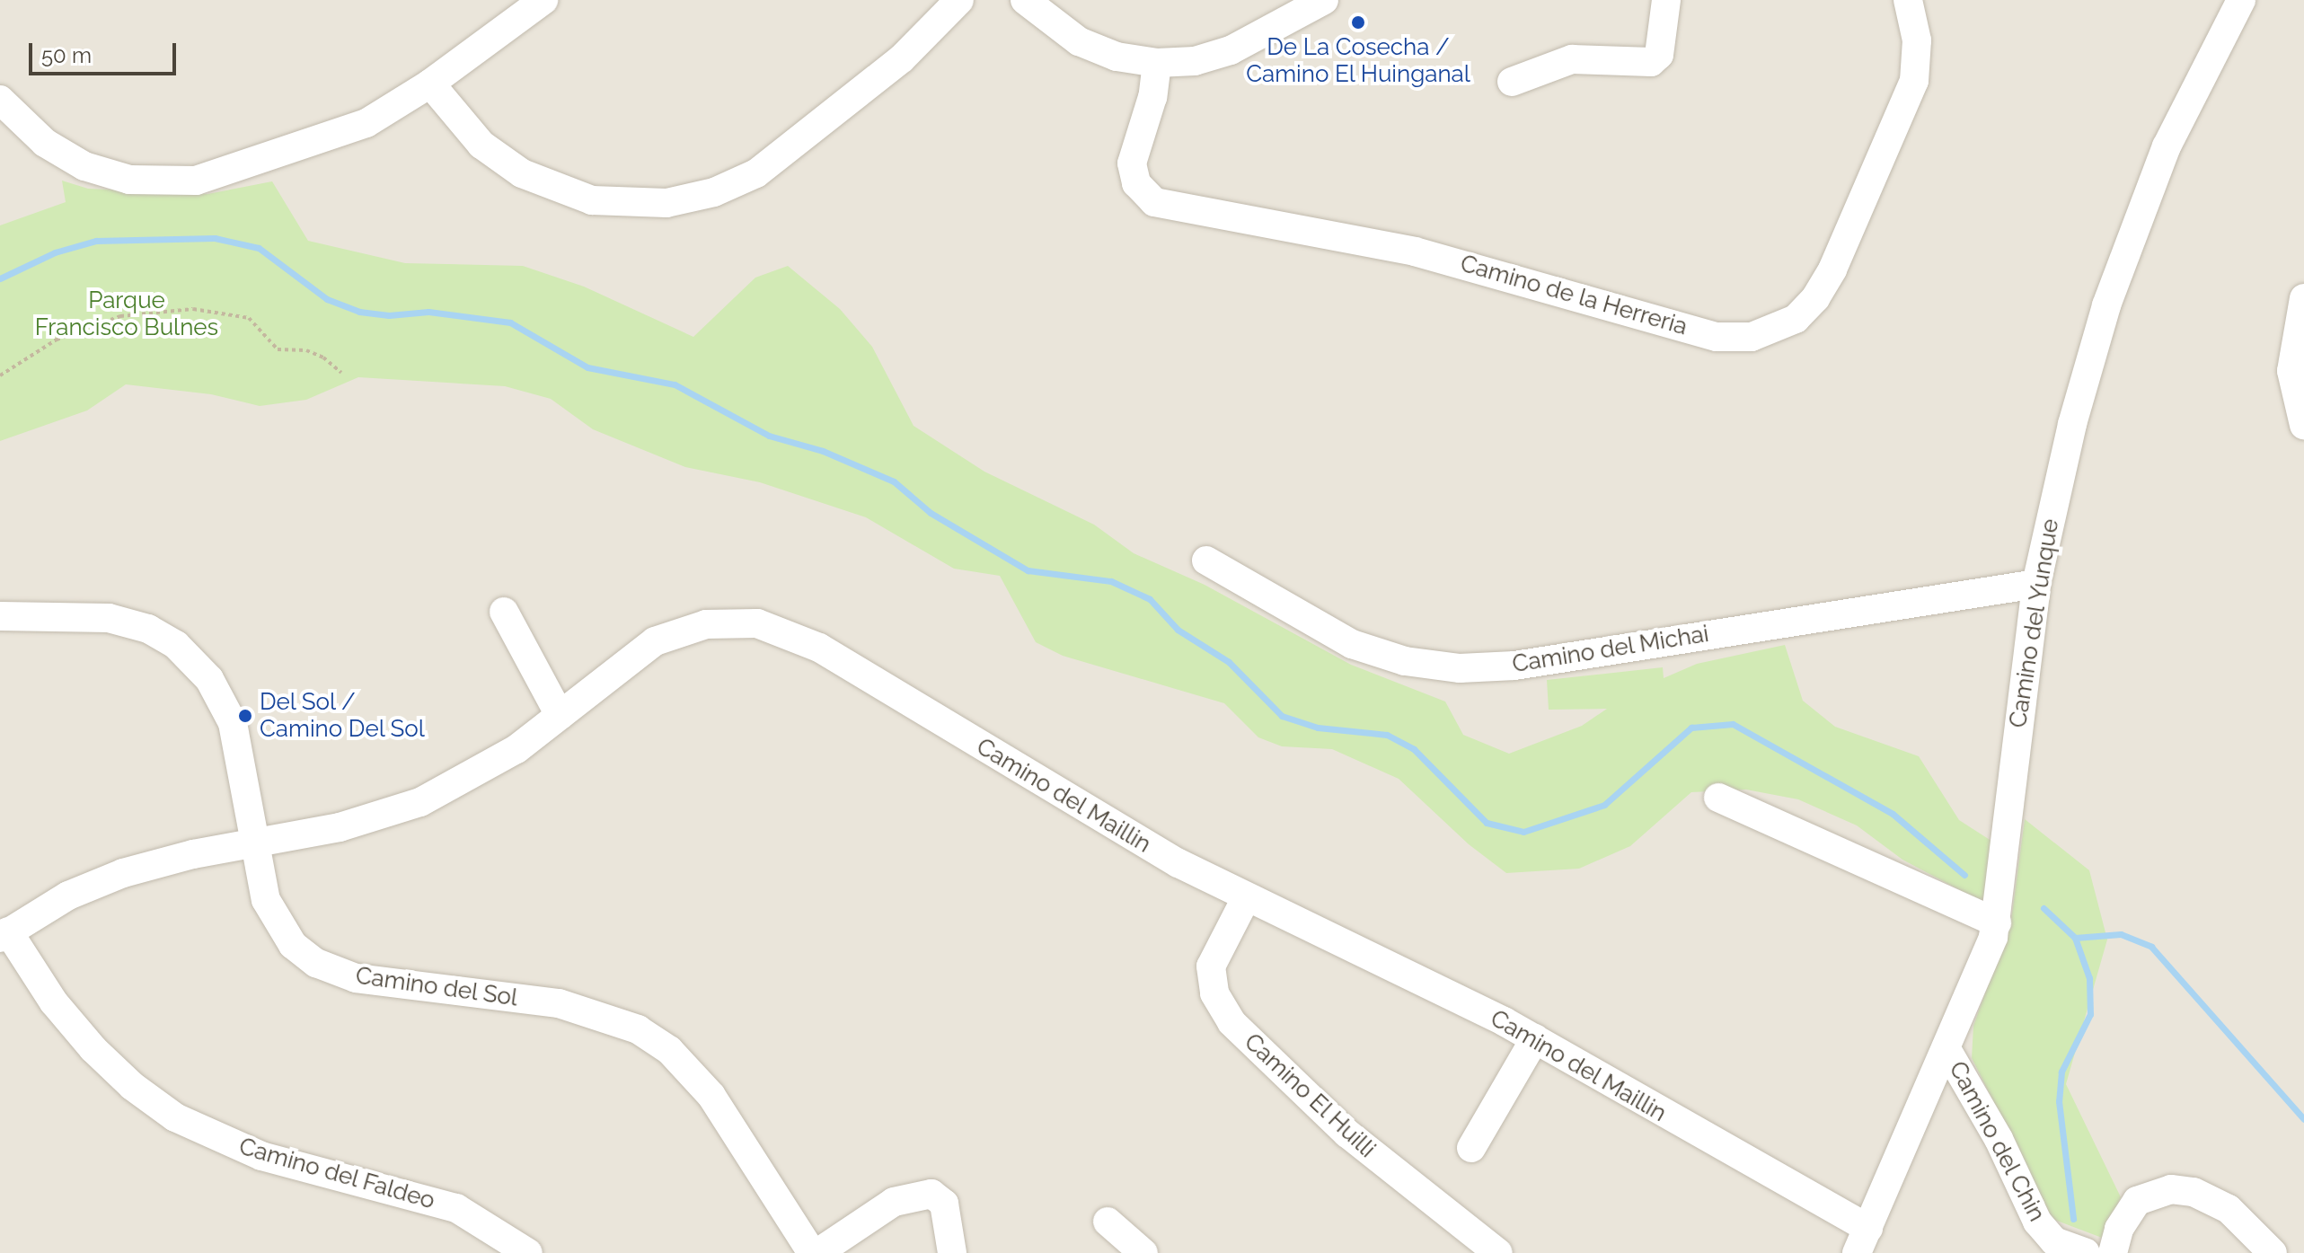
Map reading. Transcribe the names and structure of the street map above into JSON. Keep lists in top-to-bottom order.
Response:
{
  "streets": {
    "street": [
      "Camino de la Herreria",
      "Camino del Yunque",
      "Camino del Michai",
      "Camino del Maillin",
      "Camino del Sol",
      "Camino El Huilli",
      "Camino del Chin",
      "Camino del Faldeo"
    ]
  },
  "crossings": [
    ["Camino del Yunque", "Camino del Michai"],
    ["Camino del Yunque", "Camino del Maillin"],
    ["Camino del Yunque", "Camino del Chin"],
    ["Camino del Maillin", "Camino del Sol"],
    ["Camino del Maillin", "Camino El Huilli"],
    ["Camino del Maillin", "Camino del Faldeo"]
  ],
  "parks": ["Parque Francisco Bulnes"],
  "places": ["De La Cosecha / Camino El Huinganal", "Del Sol / Camino Del Sol"],
  "scale_bar": "50 m"
}
